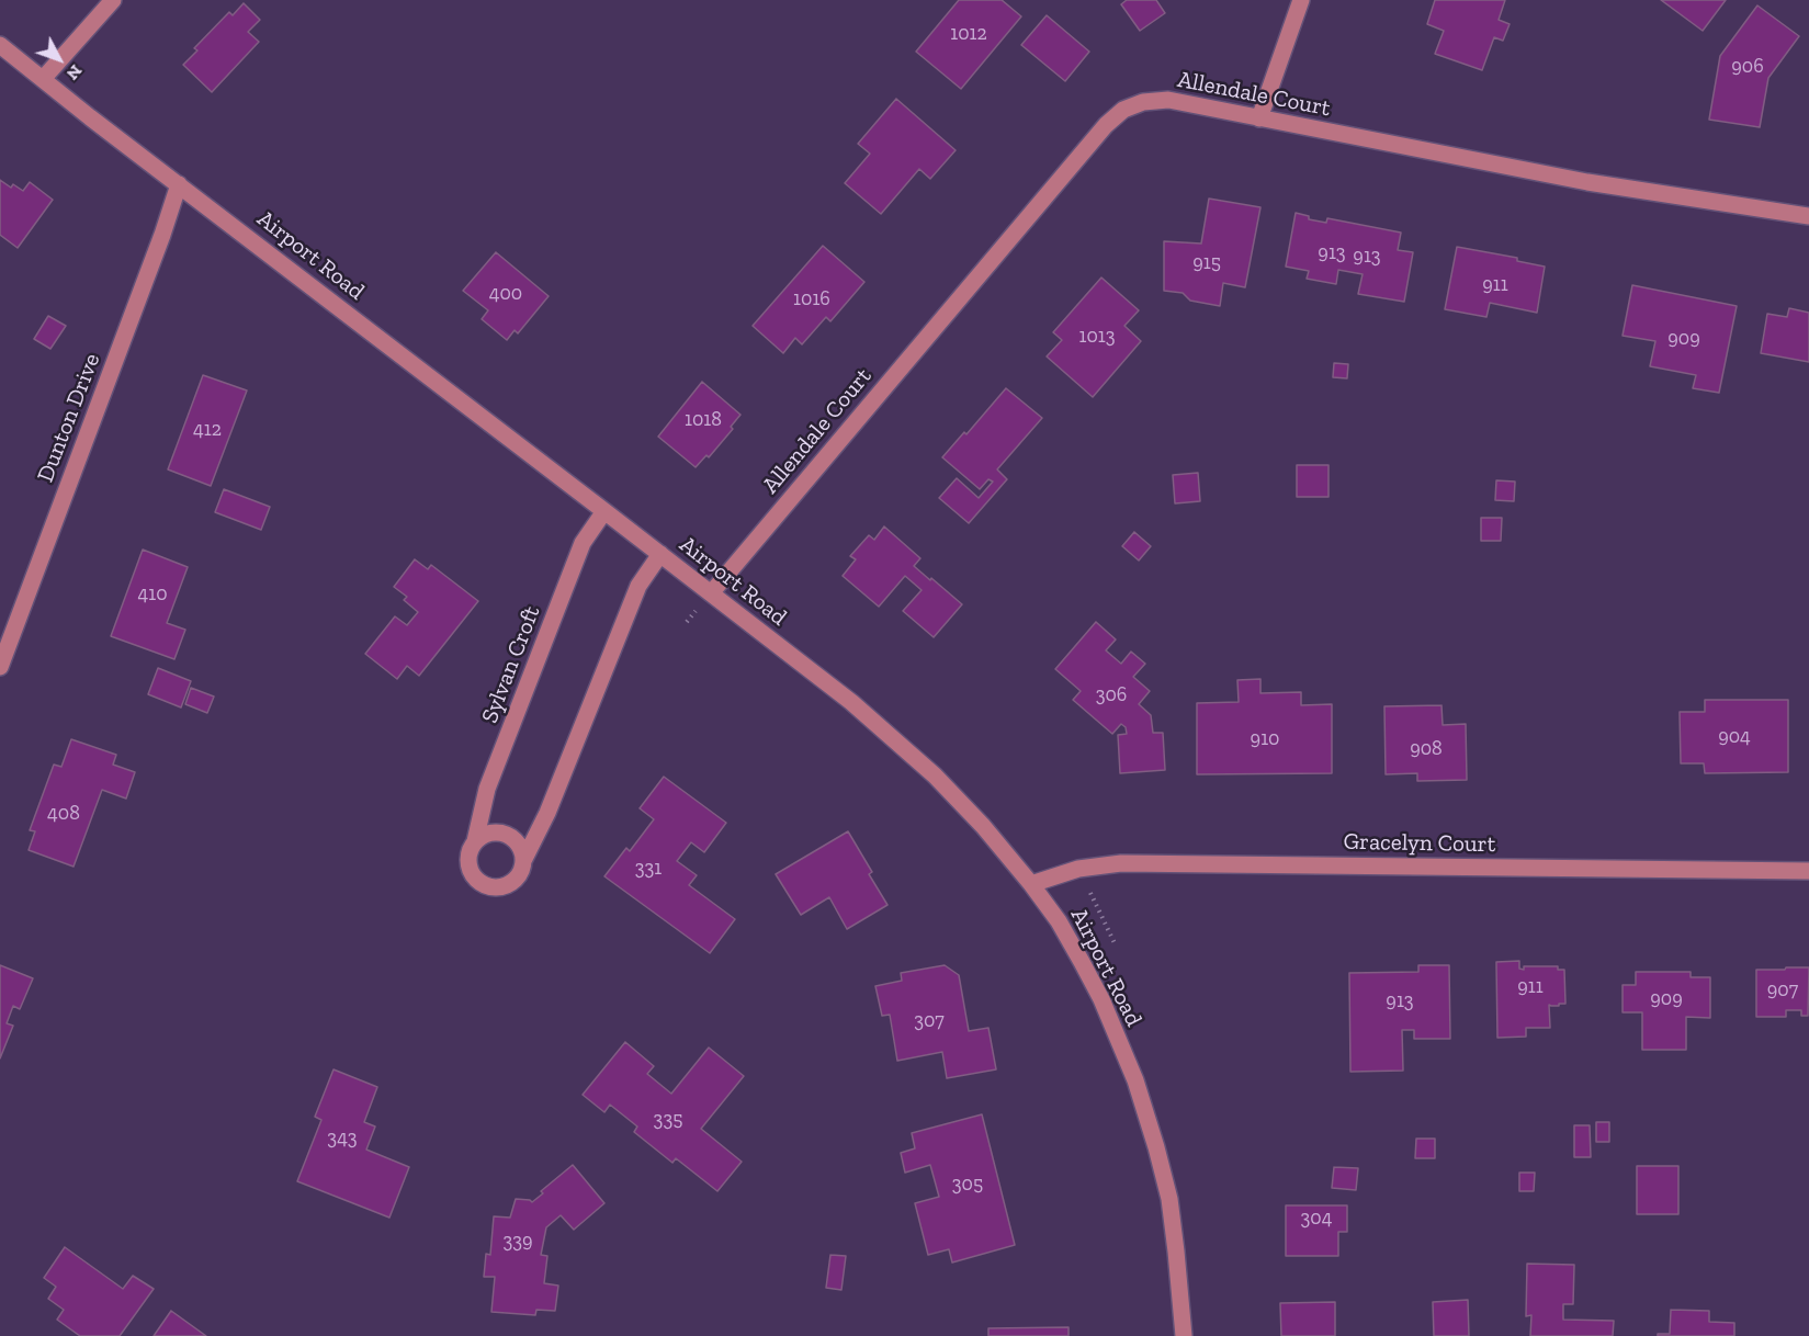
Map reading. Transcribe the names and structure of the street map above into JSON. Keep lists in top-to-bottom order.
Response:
{
  "streets": {
    "street": [
      "Allendale Court",
      "Airport Road",
      "Dunton Drive",
      "Sylvan Croft",
      "Gracelyn Court"
    ]
  },
  "crossings": [
    ["Allendale Court", "Airport Road"],
    ["Airport Road", "Dunton Drive"],
    ["Airport Road", "Sylvan Croft"],
    ["Airport Road", "Gracelyn Court"]
  ],
  "house_numbers": [
    "1012",
    "906",
    "913",
    "913",
    "915",
    "911",
    "400",
    "1016",
    "1013",
    "909",
    "1018",
    "412",
    "410",
    "306",
    "904",
    "910",
    "908",
    "408",
    "331",
    "911",
    "907",
    "909",
    "913",
    "307",
    "335",
    "343",
    "305",
    "304",
    "339"
  ],
  "north": "bottom right"
}
